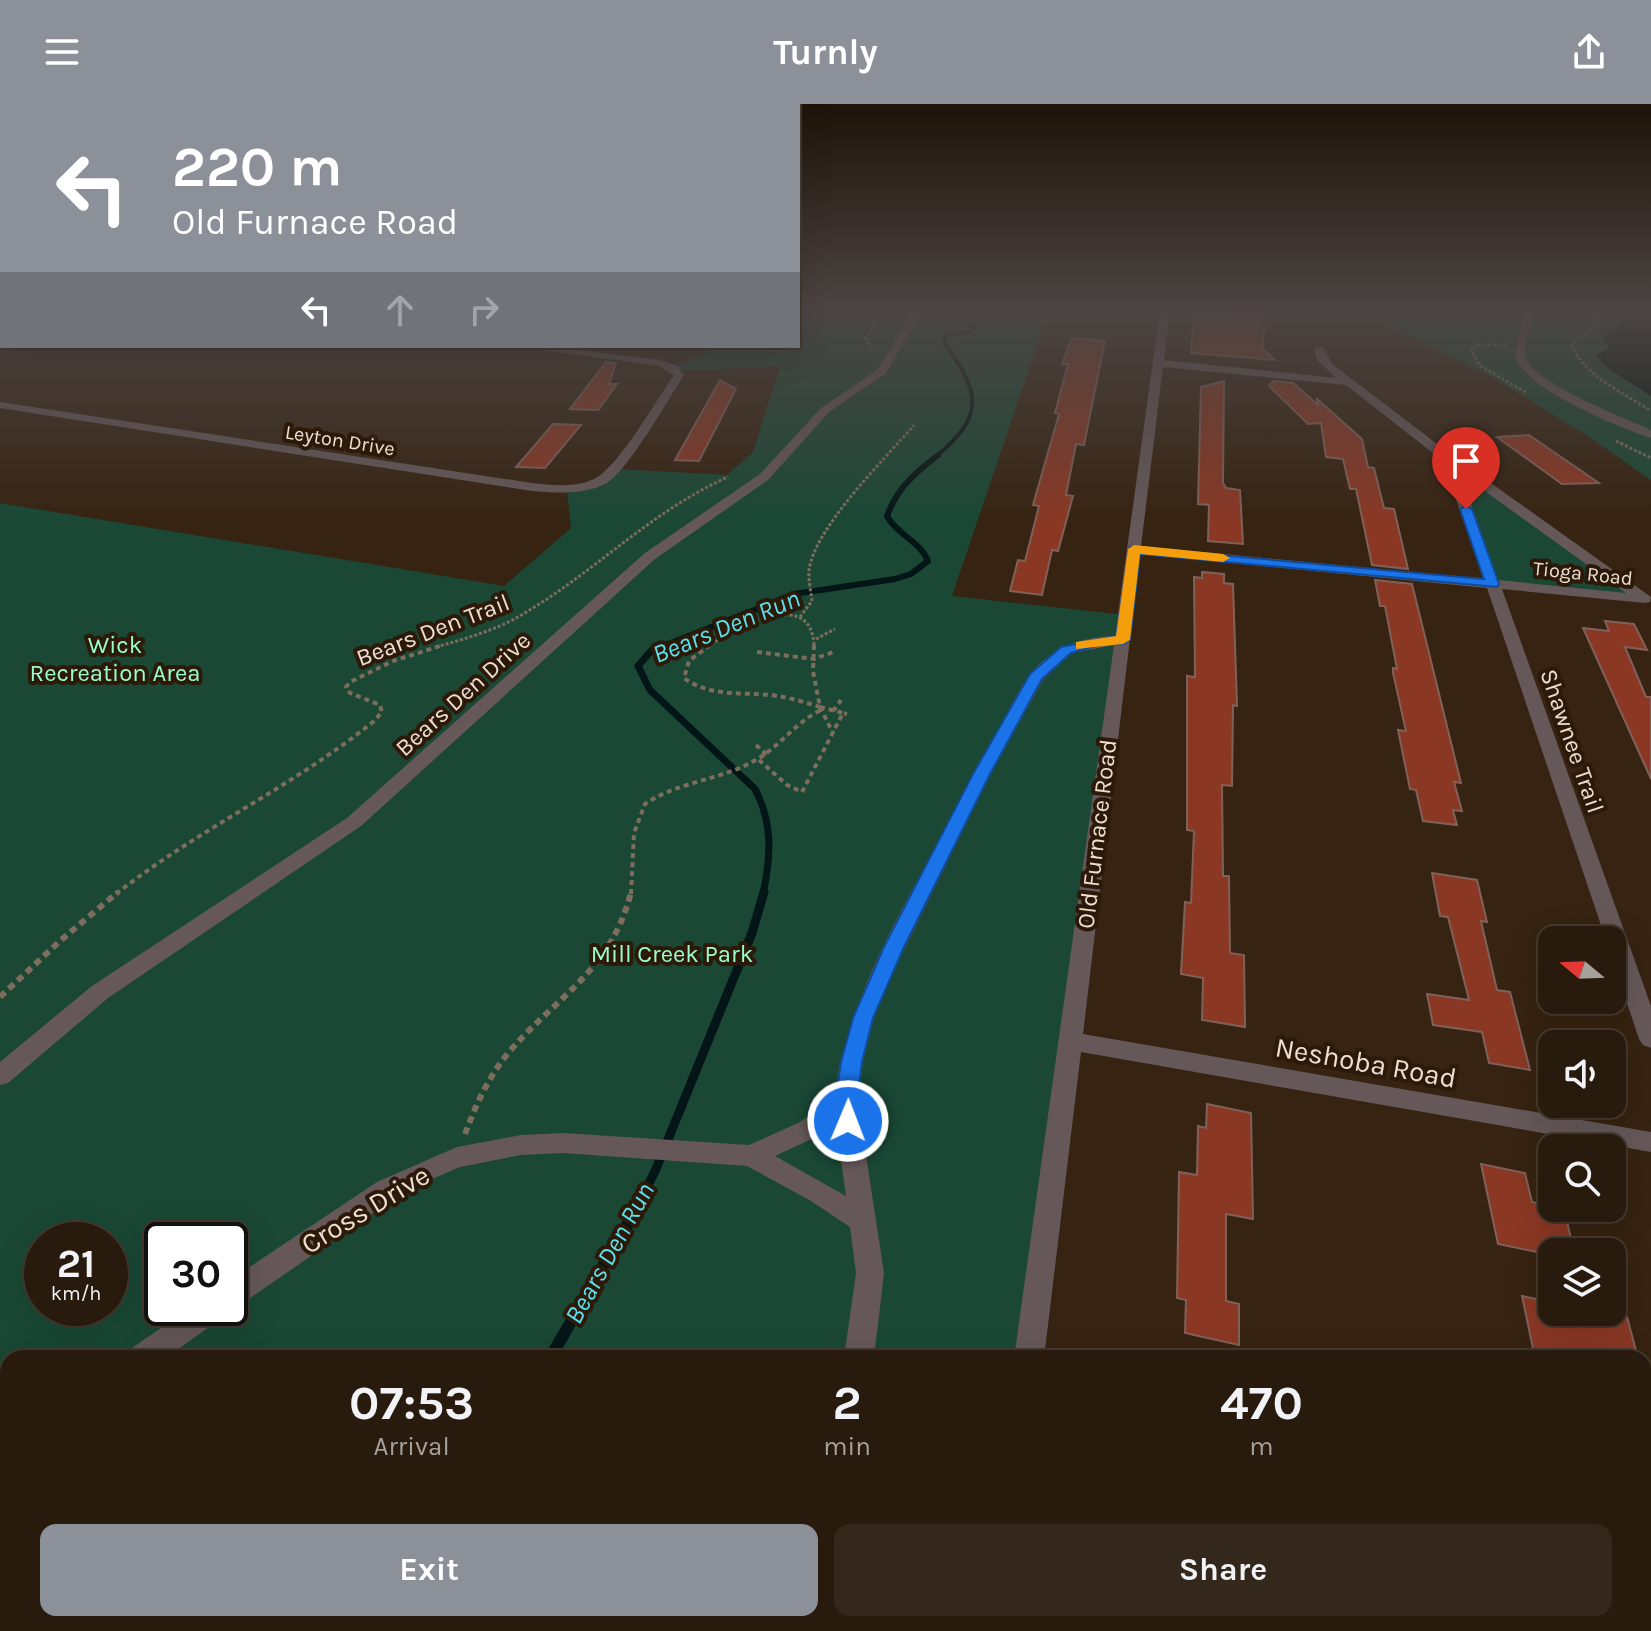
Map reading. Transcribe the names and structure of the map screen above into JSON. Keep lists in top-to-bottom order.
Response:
{
  "streets": {
    "street": [
      "Leyton Drive",
      "Tioga Road",
      "Bears Den Drive",
      "Shawnee Trail",
      "Old Furnace Road",
      "Neshoba Road",
      "Cross Drive"
    ],
    "path": ["Bears Den Trail"]
  },
  "crossings": [
    ["Tioga Road", "Shawnee Trail"],
    ["Tioga Road", "Old Furnace Road"],
    ["Old Furnace Road", "Neshoba Road"]
  ],
  "water": ["Bears Den Run"],
  "parks": ["Wick Recreation Area", "Mill Creek Park"],
  "north": "left",
  "page": {
    "header": "Turnly",
    "turn": ["220 m", "Old Furnace Road"],
    "speed": "21 km/h",
    "limit": "30",
    "eta": [
      "07:53",
      "Arrival",
      "2",
      "min",
      "470",
      "m"
    ],
    "buttons": ["Exit", "Share"]
  }
}
